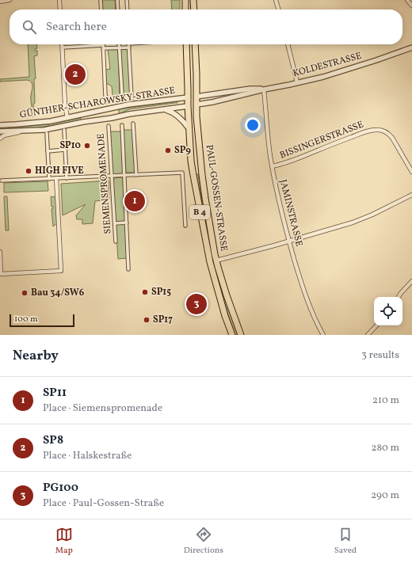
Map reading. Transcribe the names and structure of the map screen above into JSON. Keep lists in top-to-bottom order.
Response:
{
  "streets": {
    "main road": [
      "KOLDESTRASSE",
      "GÜNTHER-SCHAROWSKY-STRASSE",
      "PAUL-GOSSEN-STRASSE",
      "B 4"
    ],
    "street": ["BISSINGERSTRASSE", "SIEMENSPROMENADE", "JAMINSTRASSE"]
  },
  "crossings": [
    ["KOLDESTRASSE", "GÜNTHER-SCHAROWSKY-STRASSE"],
    ["KOLDESTRASSE", "PAUL-GOSSEN-STRASSE"],
    ["KOLDESTRASSE", "JAMINSTRASSE"],
    ["GÜNTHER-SCHAROWSKY-STRASSE", "PAUL-GOSSEN-STRASSE"],
    ["BISSINGERSTRASSE", "JAMINSTRASSE"]
  ],
  "places": [
    "SP10",
    "SP9",
    "HIGH FIVE",
    "SP15",
    "Bau 34/SW6",
    "SP17"
  ],
  "scale_bar": "100 m",
  "page": {
    "search": "Search here",
    "pins": ["2", "1", "3"],
    "scale": "100 m",
    "heading": ["Nearby", "3 results"],
    "list": [
      {
        "mark": "1",
        "name": "SP11",
        "note": "Place · Siemenspromenade",
        "value": "210 m"
      },
      {
        "mark": "2",
        "name": "SP8",
        "note": "Place · Halskestraße",
        "value": "280 m"
      },
      {
        "mark": "3",
        "name": "PG100",
        "note": "Place · Paul-Gossen-Straße",
        "value": "290 m"
      }
    ],
    "nav": ["Map", "Directions", "Saved"]
  }
}
